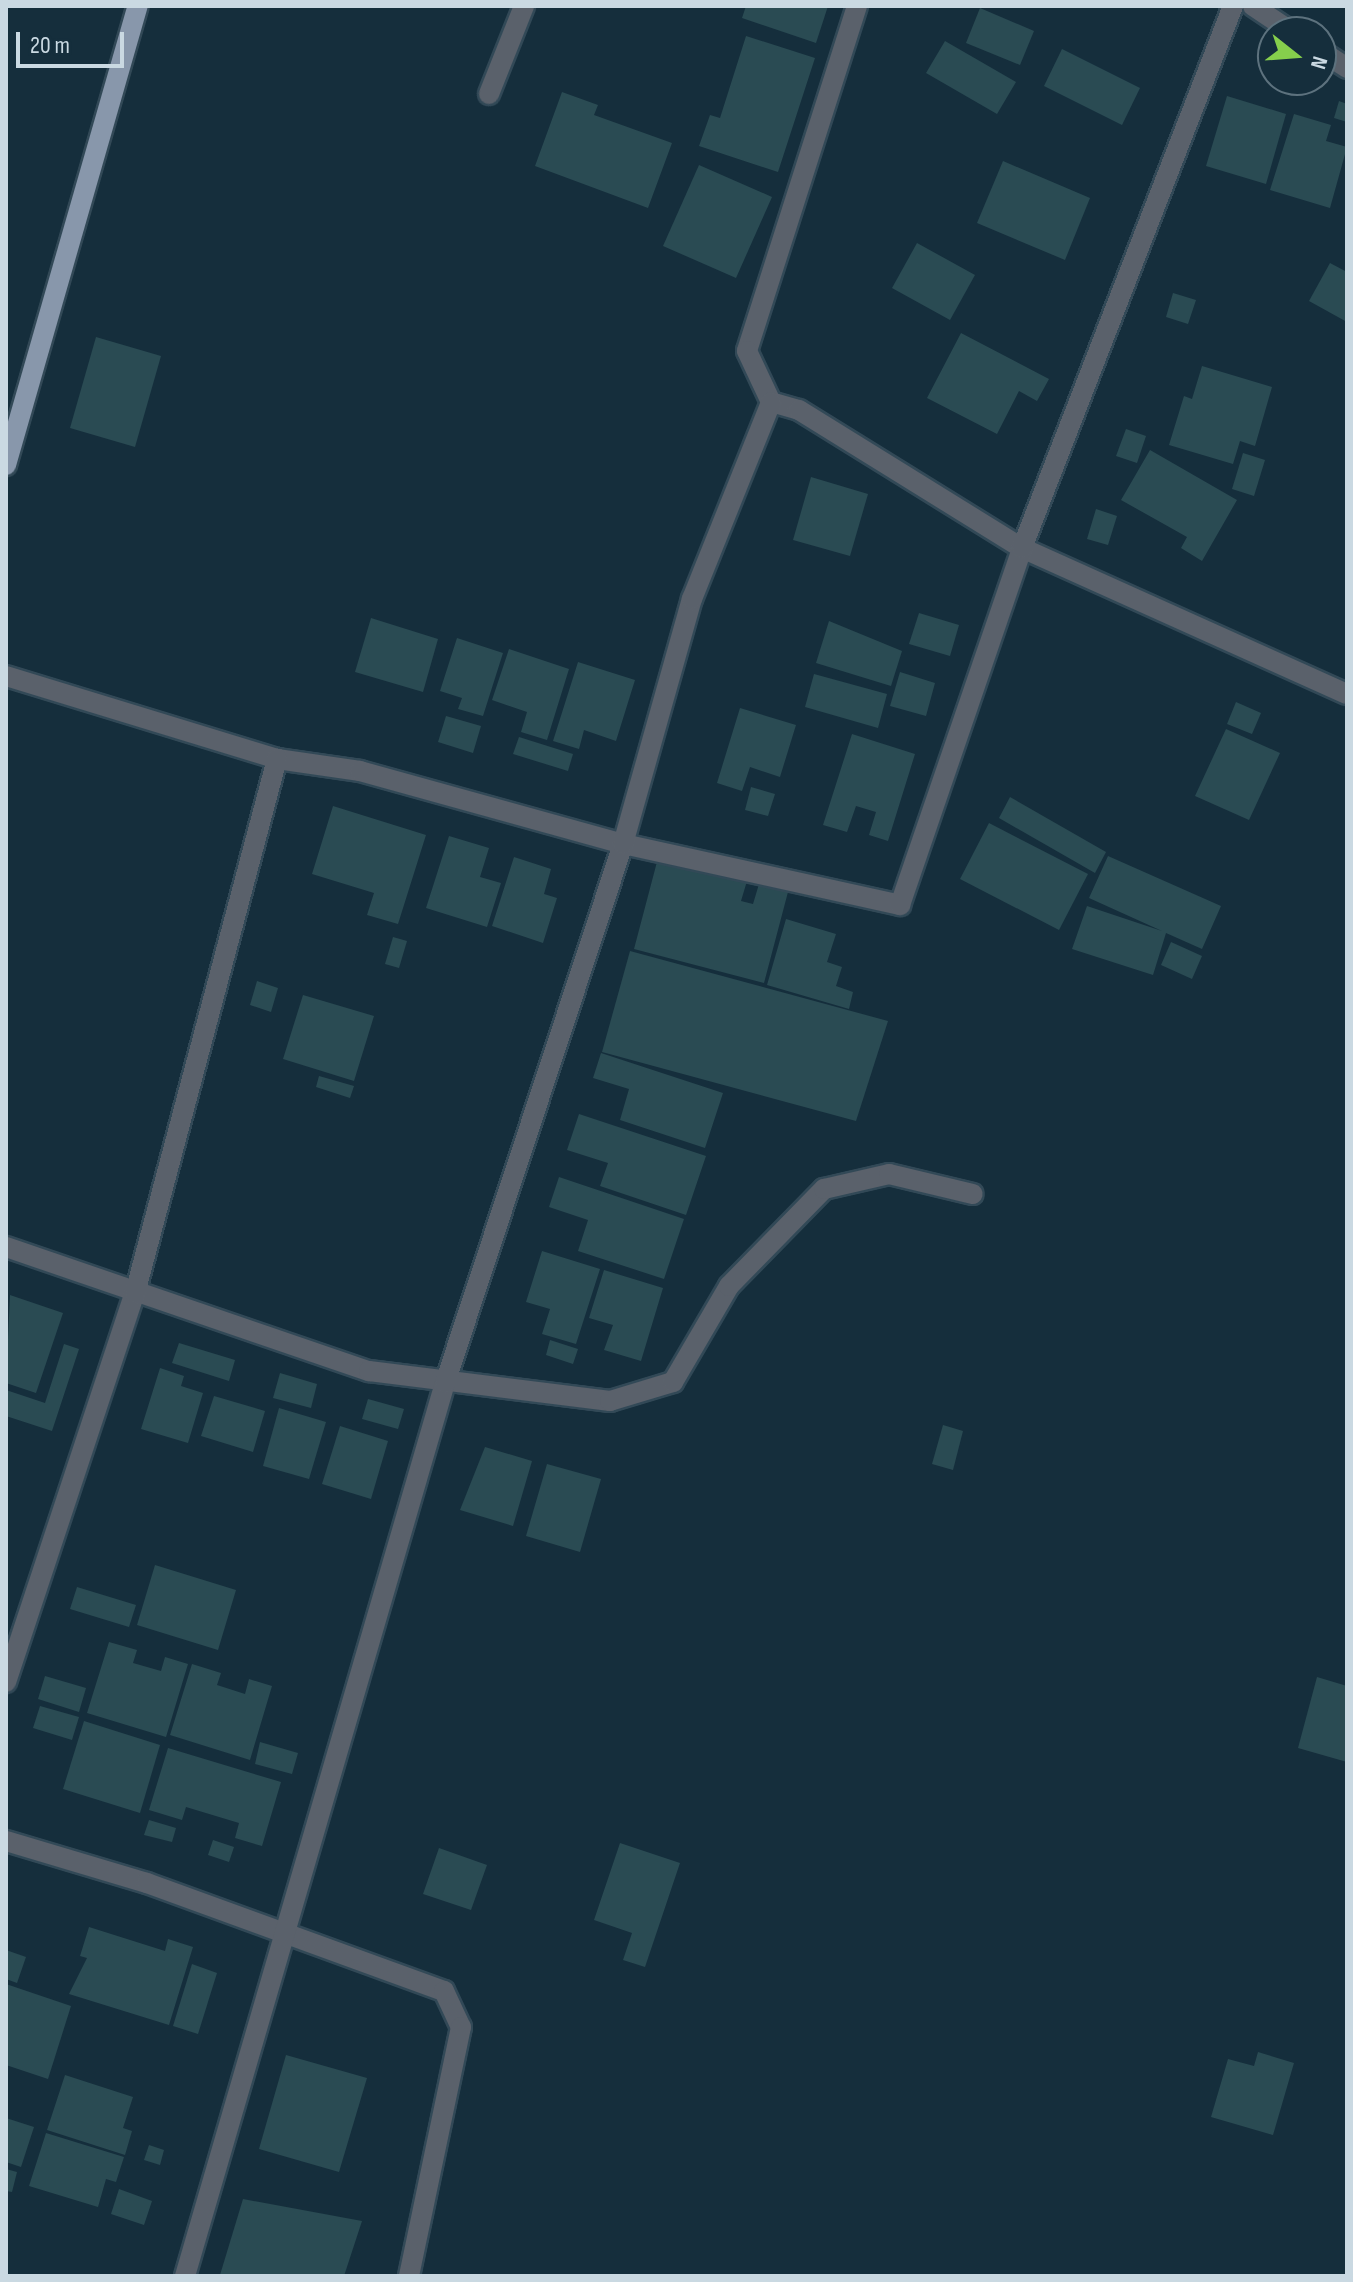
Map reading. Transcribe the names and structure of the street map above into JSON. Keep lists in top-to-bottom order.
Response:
{
  "scale_bar": "20 m",
  "north": "right"
}
